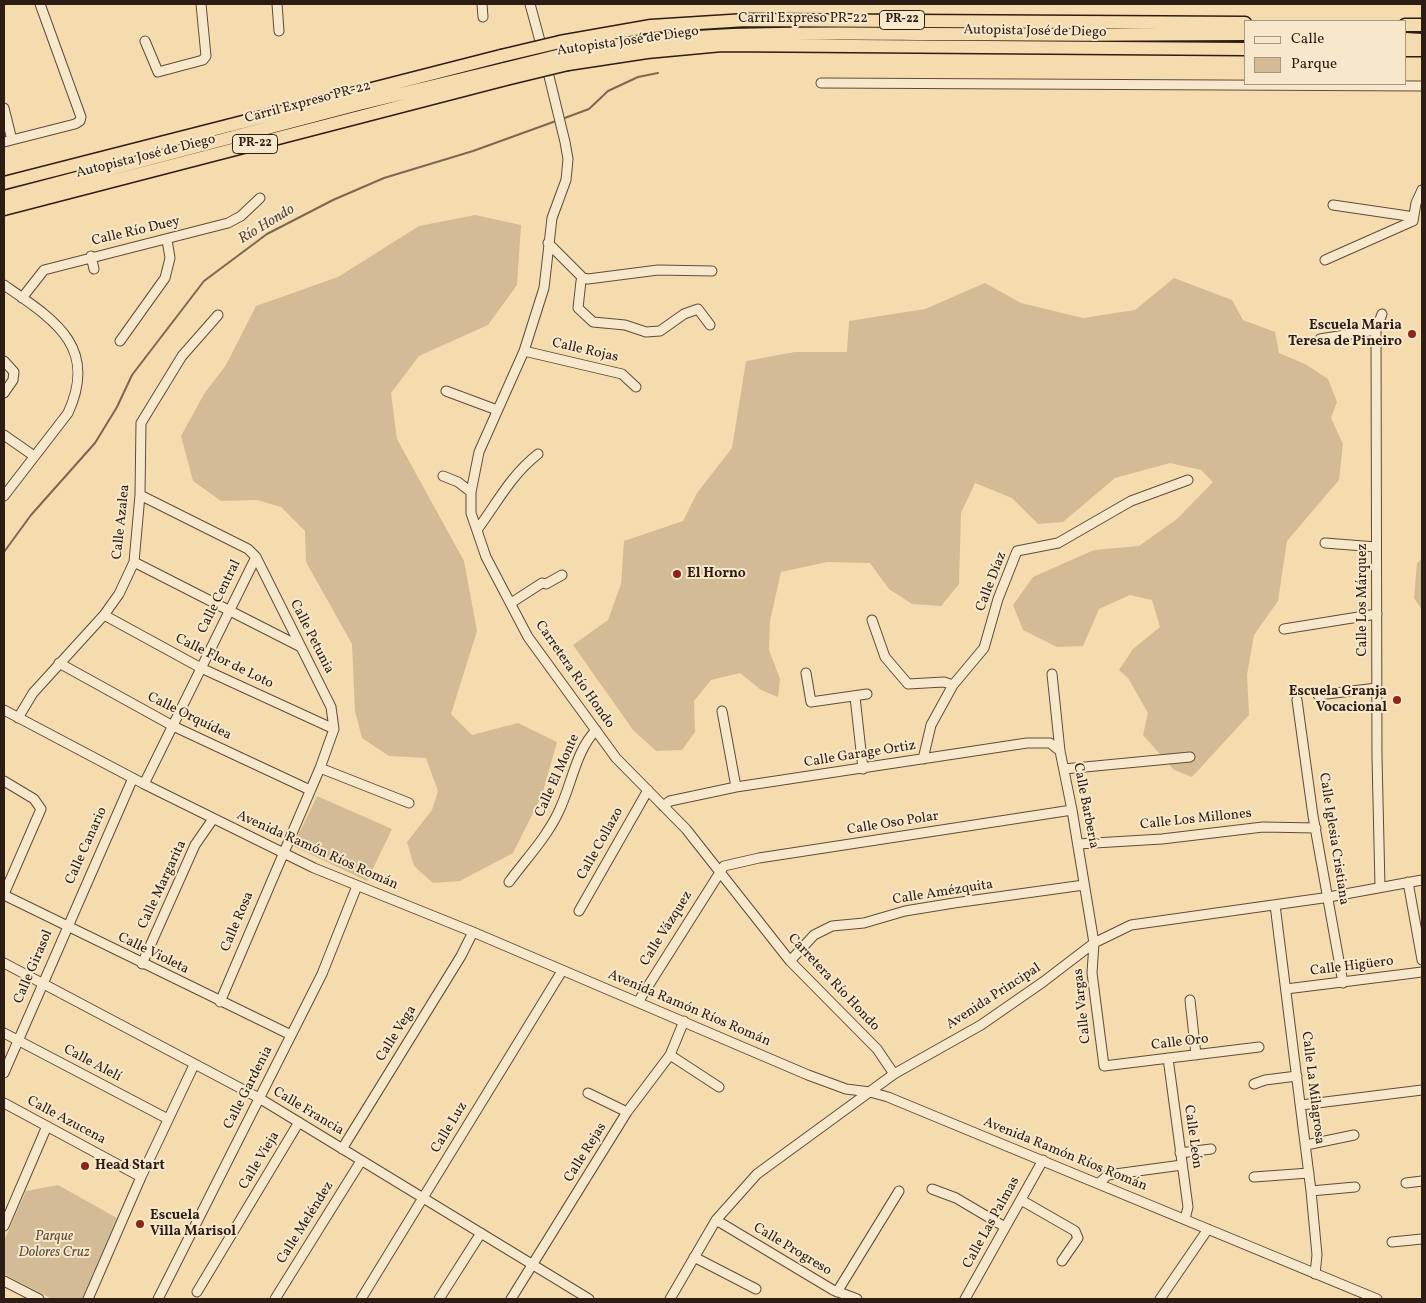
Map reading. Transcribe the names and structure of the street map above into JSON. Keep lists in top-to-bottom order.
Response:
{
  "streets": {
    "highway": ["Carril Expreso PR-22", "PR-22", "Autopista José de Diego"],
    "street": [
      "Calle Río Duey",
      "Calle Rojas",
      "Calle Azalea",
      "Calle Díaz",
      "Calle Central",
      "Calle Los Márquez",
      "Calle Petunia",
      "Calle Flor de Loto",
      "Carretera Río Hondo",
      "Calle Orquídea",
      "Calle Garage Ortiz",
      "Calle El Monte",
      "Calle Barbería",
      "Calle Los Millones",
      "Calle Oso Polar",
      "Calle Iglesia Cristiana",
      "Calle Collazo",
      "Calle Canario",
      "Avenida Ramón Ríos Román",
      "Calle Margarita",
      "Calle Amézquita",
      "Calle Rosa",
      "Calle Vázquez",
      "Calle Violeta",
      "Calle Girasol",
      "Calle Higüero",
      "Avenida Principal",
      "Calle Vargas",
      "Calle Vega",
      "Calle Oro",
      "Calle Alelí",
      "Calle Gardenia",
      "Calle La Milagrosa",
      "Calle Francia",
      "Calle Azucena",
      "Calle Luz",
      "Calle León",
      "Calle Rejas",
      "Calle Vieja",
      "Calle Meléndez",
      "Calle Las Palmas",
      "Calle Progreso"
    ]
  },
  "crossings": [
    ["Carril Expreso PR-22", "Autopista José de Diego"],
    ["Calle Rojas", "Carretera Río Hondo"],
    ["Calle Azalea", "Calle Petunia"],
    ["Calle Azalea", "Calle Flor de Loto"],
    ["Calle Azalea", "Calle Orquídea"],
    ["Calle Azalea", "Avenida Ramón Ríos Román"],
    ["Calle Díaz", "Calle Garage Ortiz"],
    ["Calle Central", "Calle Petunia"],
    ["Calle Central", "Calle Flor de Loto"],
    ["Calle Central", "Calle Orquídea"],
    ["Calle Central", "Avenida Ramón Ríos Román"],
    ["Calle Los Márquez", "Avenida Principal"],
    ["Calle Petunia", "Calle Flor de Loto"],
    ["Calle Petunia", "Calle Orquídea"],
    ["Calle Petunia", "Avenida Ramón Ríos Román"],
    ["Calle Petunia", "Calle Rosa"],
    ["Carretera Río Hondo", "Calle Garage Ortiz"],
    ["Carretera Río Hondo", "Calle El Monte"],
    ["Carretera Río Hondo", "Calle Oso Polar"],
    ["Carretera Río Hondo", "Calle Collazo"],
    ["Carretera Río Hondo", "Calle Amézquita"],
    ["Carretera Río Hondo", "Calle Vázquez"],
    ["Carretera Río Hondo", "Avenida Principal"],
    ["Calle Garage Ortiz", "Calle Barbería"],
    ["Calle Barbería", "Calle Los Millones"],
    ["Calle Barbería", "Calle Oso Polar"],
    ["Calle Barbería", "Calle Amézquita"],
    ["Calle Barbería", "Avenida Principal"],
    ["Calle Barbería", "Calle Vargas"],
    ["Calle Los Millones", "Calle Iglesia Cristiana"],
    ["Calle Oso Polar", "Calle Vázquez"],
    ["Calle Iglesia Cristiana", "Calle Higüero"],
    ["Calle Iglesia Cristiana", "Avenida Principal"],
    ["Calle Canario", "Avenida Ramón Ríos Román"],
    ["Calle Canario", "Calle Violeta"],
    ["Calle Canario", "Calle Girasol"],
    ["Avenida Ramón Ríos Román", "Calle Margarita"],
    ["Avenida Ramón Ríos Román", "Calle Rosa"],
    ["Avenida Ramón Ríos Román", "Calle Vázquez"],
    ["Avenida Ramón Ríos Román", "Avenida Principal"],
    ["Avenida Ramón Ríos Román", "Calle Vega"],
    ["Avenida Ramón Ríos Román", "Calle Gardenia"],
    ["Avenida Ramón Ríos Román", "Calle La Milagrosa"],
    ["Avenida Ramón Ríos Román", "Calle Luz"],
    ["Avenida Ramón Ríos Román", "Calle León"],
    ["Avenida Ramón Ríos Román", "Calle Rejas"],
    ["Avenida Ramón Ríos Román", "Calle Las Palmas"],
    ["Calle Margarita", "Calle Violeta"],
    ["Calle Rosa", "Calle Violeta"],
    ["Calle Violeta", "Calle Girasol"],
    ["Calle Violeta", "Calle Gardenia"],
    ["Calle Girasol", "Calle Alelí"],
    ["Calle Girasol", "Calle Francia"],
    ["Calle Higüero", "Calle La Milagrosa"],
    ["Avenida Principal", "Calle Vargas"],
    ["Avenida Principal", "Calle La Milagrosa"],
    ["Avenida Principal", "Calle Progreso"],
    ["Calle Vargas", "Calle Oro"],
    ["Calle Vega", "Calle Francia"],
    ["Calle Oro", "Calle León"],
    ["Calle Gardenia", "Calle Francia"],
    ["Calle Francia", "Calle Luz"],
    ["Calle Francia", "Calle Rejas"],
    ["Calle Francia", "Calle Vieja"],
    ["Calle Francia", "Calle Meléndez"]
  ],
  "water": ["Río Hondo"],
  "parks": ["Parque Dolores Cruz"],
  "places": [
    "Escuela Maria Teresa de Pineiro",
    "El Horno",
    "Escuela Granja Vocacional",
    "Head Start",
    "Escuela Villa Marisol"
  ],
  "legend": ["Calle", "Parque"]
}
